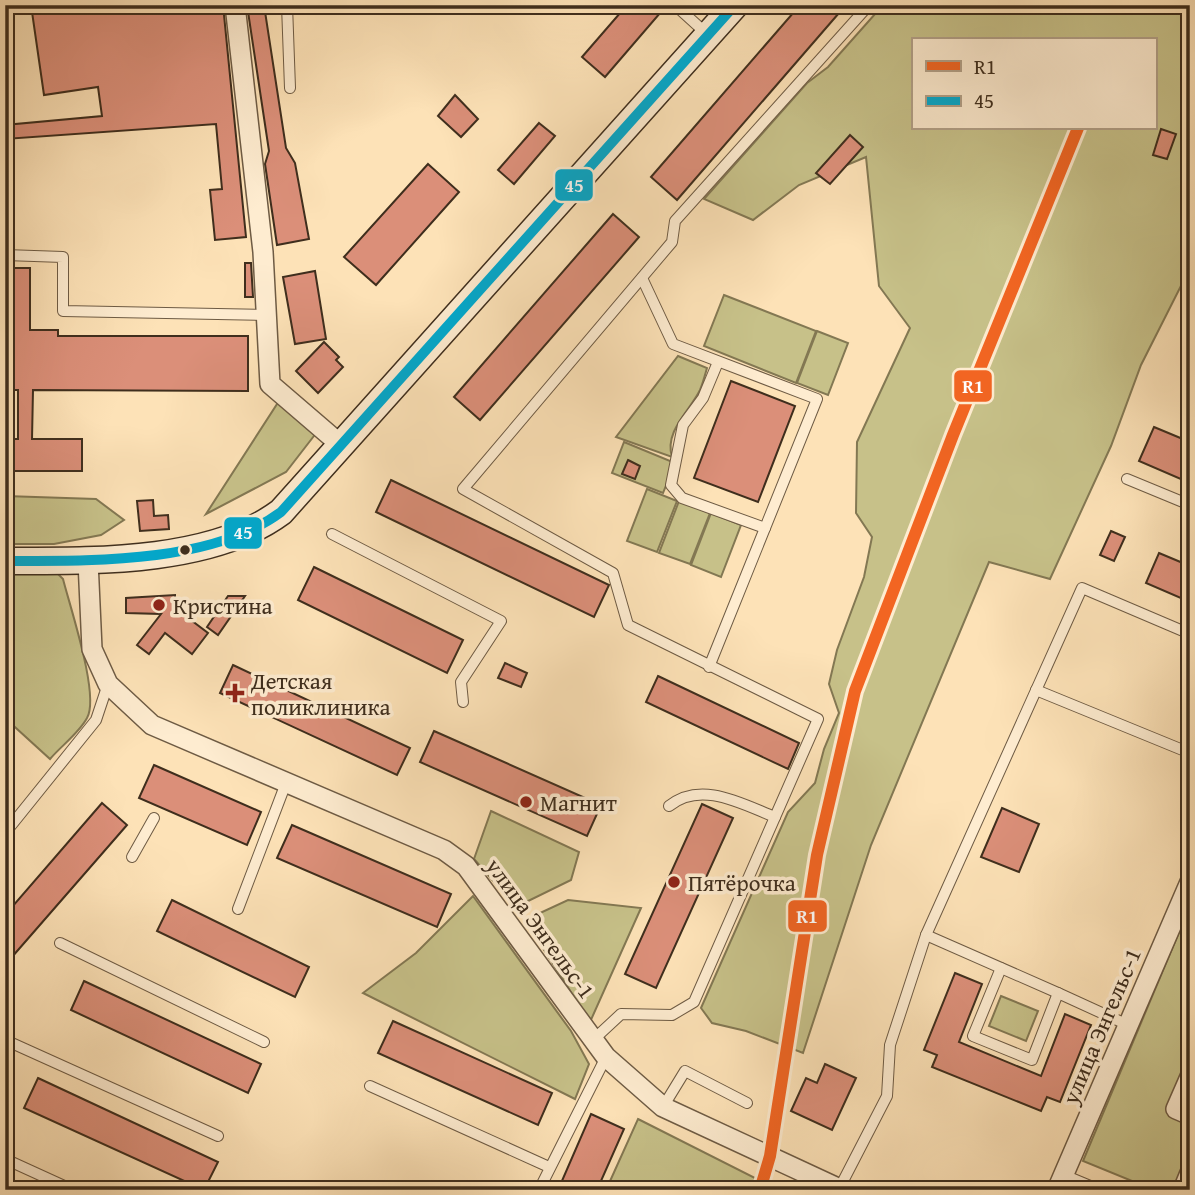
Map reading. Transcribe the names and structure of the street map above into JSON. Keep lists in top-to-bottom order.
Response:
{
  "streets": {
    "street": ["улица Энгельс-1"]
  },
  "places": {
    "other": ["Кристина", "Магнит", "Пятёрочка"],
    "health": ["Детская поликлиника"]
  },
  "lines": ["transit line 45", "transit line R1"],
  "legend": ["R1", "45"]
}
